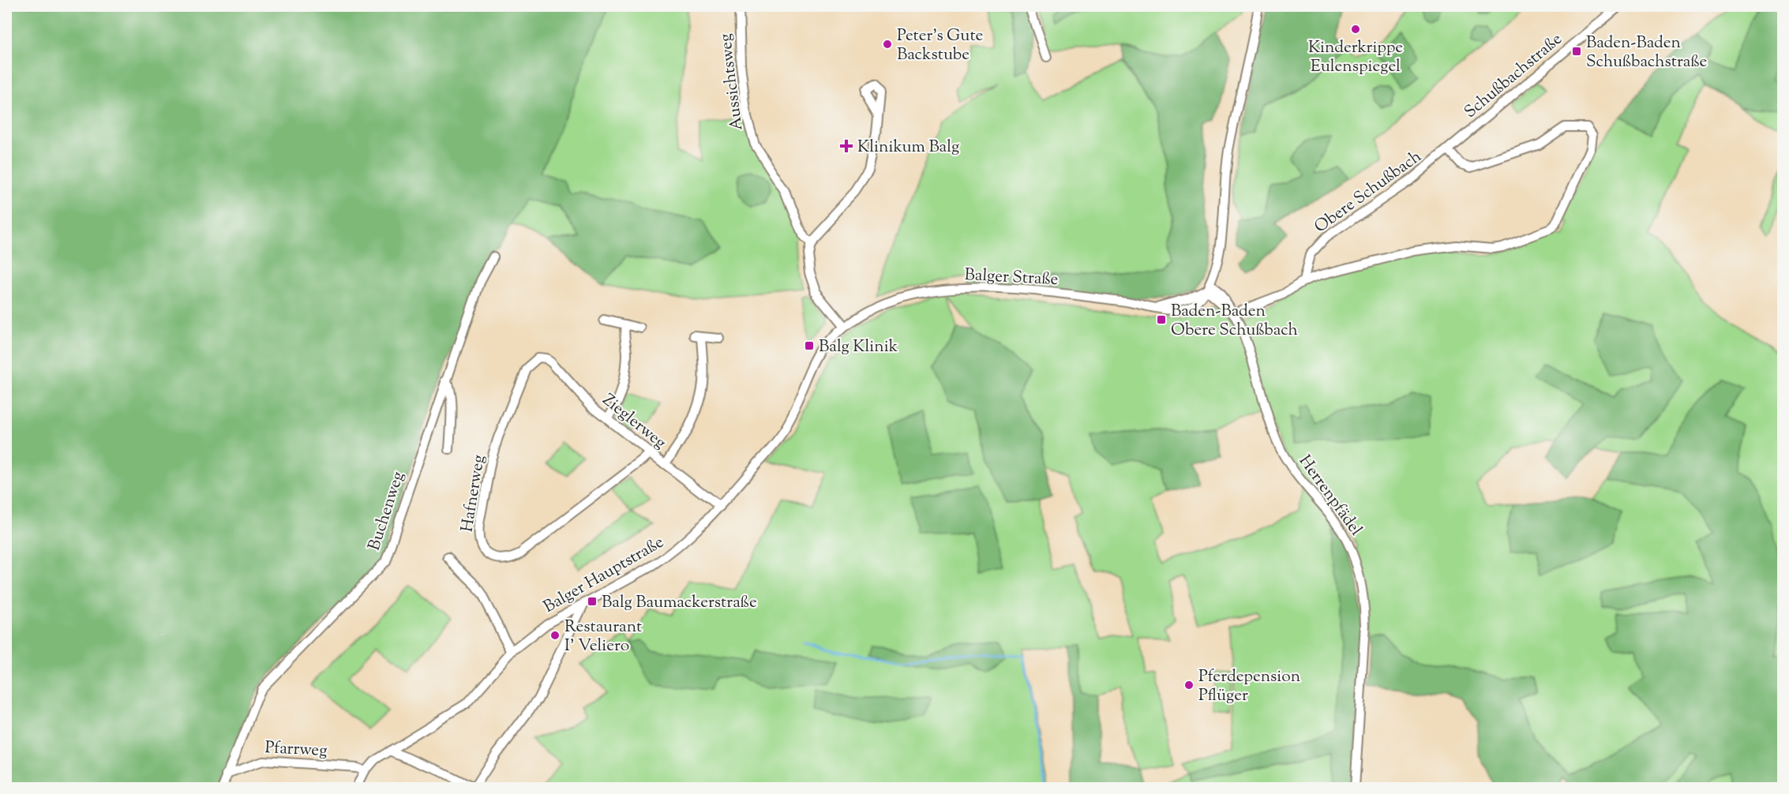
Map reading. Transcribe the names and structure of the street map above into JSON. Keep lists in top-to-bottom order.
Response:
{
  "streets": {
    "street": [
      "Schußbachstraße",
      "Aussichtsweg",
      "Obere Schußbach",
      "Balger Straße",
      "Zieglerweg",
      "Hafnerweg",
      "Herrenpfädel",
      "Buchenweg",
      "Balger Hauptstraße",
      "Pfarrweg"
    ]
  },
  "crossings": [
    ["Schußbachstraße", "Obere Schußbach"],
    ["Balger Straße", "Herrenpfädel"],
    ["Balger Straße", "Balger Hauptstraße"],
    ["Zieglerweg", "Hafnerweg"],
    ["Zieglerweg", "Balger Hauptstraße"],
    ["Buchenweg", "Pfarrweg"],
    ["Balger Hauptstraße", "Pfarrweg"]
  ],
  "places": {
    "other": [
      "Kinderkrippe Eulenspiegel",
      "Peter's Gute Backstube",
      "Restaurant I' Veliero",
      "Pferdepension Pflüger"
    ],
    "transit": [
      "Baden-Baden Schußbachstraße",
      "Baden-Baden Obere Schußbach",
      "Balg Klinik",
      "Balg Baumackerstraße"
    ],
    "health": ["Klinikum Balg"]
  }
}
